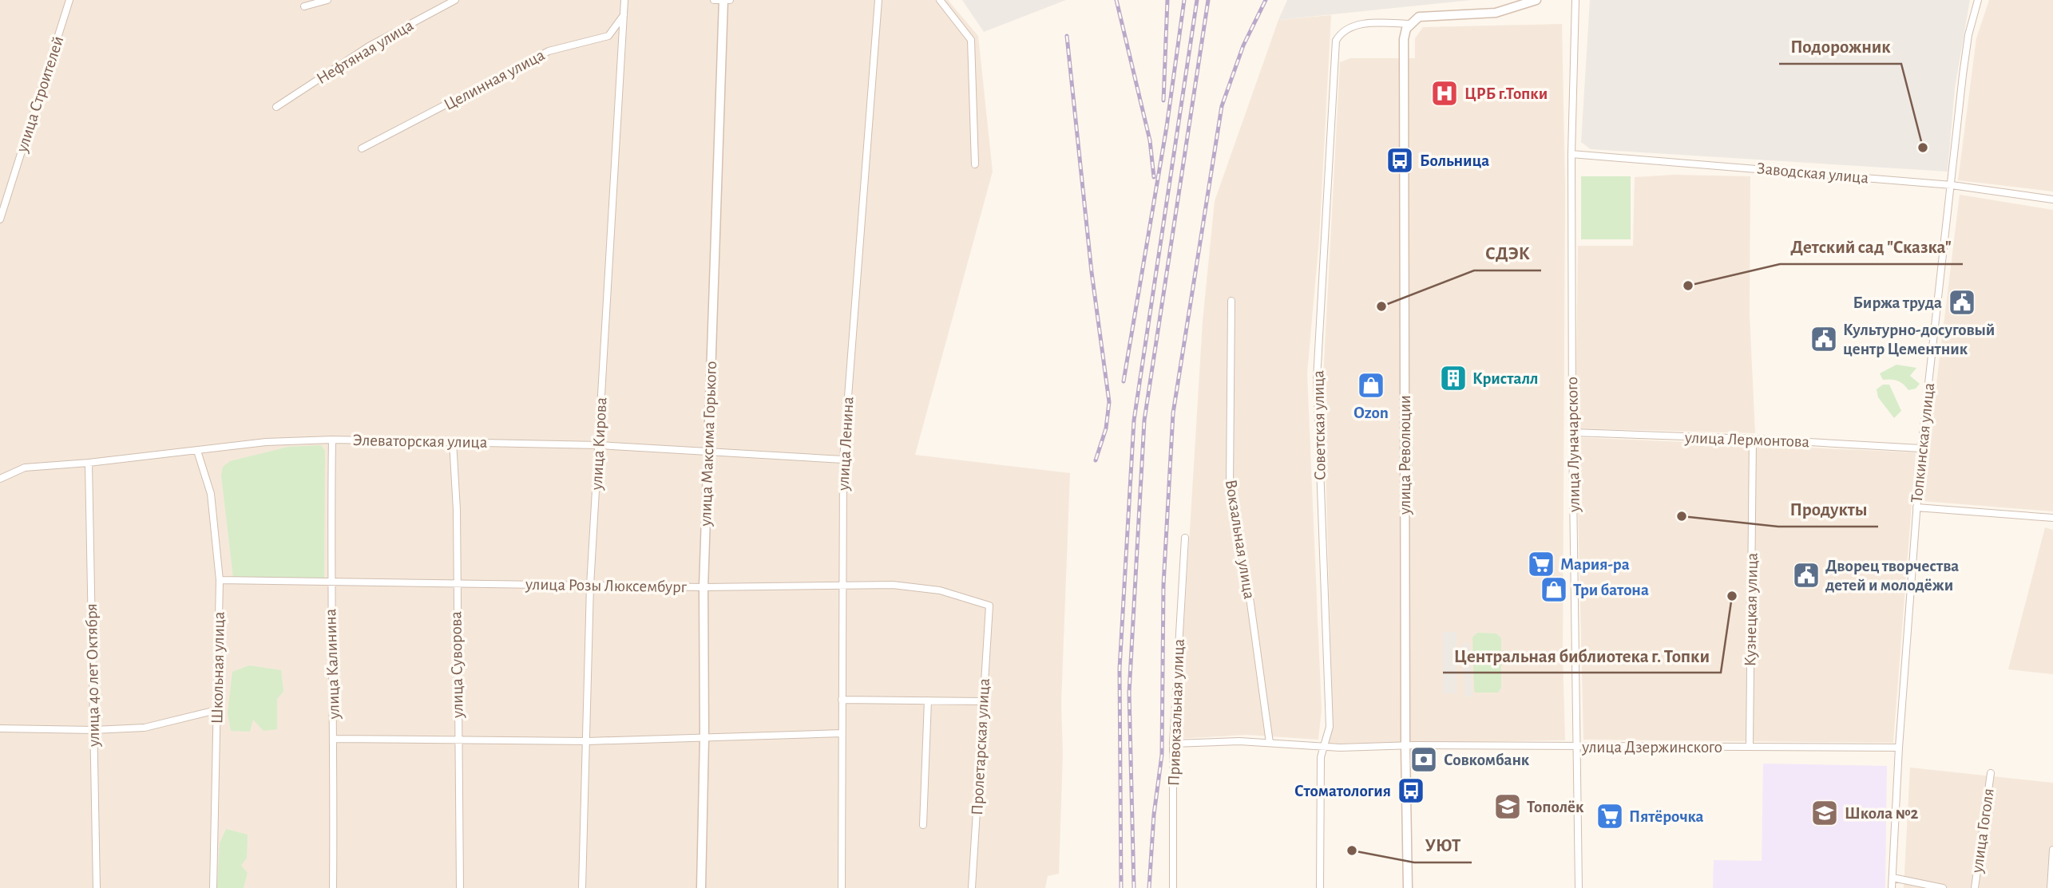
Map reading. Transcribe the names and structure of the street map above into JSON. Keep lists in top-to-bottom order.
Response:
{
  "streets": {
    "street": [
      "Нефтяная улица",
      "Целинная улица",
      "улица Строителей",
      "Заводская улица",
      "Советская улица",
      "улица Лермонтова",
      "Элеваторская улица",
      "Топкинская улица",
      "улица Кирова",
      "улица Максима Горького",
      "улица Ленина",
      "улица Луначарского",
      "улица Революции",
      "Вокзальная улица",
      "улица Розы Люксембург",
      "Кузнецкая улица",
      "улица Калинина",
      "улица Суворова",
      "Школьная улица",
      "улица 40 лет Октября",
      "Привокзальная улица",
      "Пролетарская улица",
      "улица Дзержинского",
      "улица Гоголя"
    ]
  },
  "crossings": [
    ["Целинная улица", "улица Кирова"],
    ["Заводская улица", "Топкинская улица"],
    ["Заводская улица", "улица Луначарского"],
    ["Советская улица", "улица Революции"],
    ["Советская улица", "улица Дзержинского"],
    ["улица Лермонтова", "Топкинская улица"],
    ["улица Лермонтова", "улица Луначарского"],
    ["улица Лермонтова", "Кузнецкая улица"],
    ["Элеваторская улица", "улица Кирова"],
    ["Элеваторская улица", "улица Максима Горького"],
    ["Элеваторская улица", "улица Ленина"],
    ["Элеваторская улица", "улица Калинина"],
    ["Элеваторская улица", "улица Суворова"],
    ["Элеваторская улица", "Школьная улица"],
    ["Элеваторская улица", "улица 40 лет Октября"],
    ["Топкинская улица", "улица Дзержинского"],
    ["улица Кирова", "улица Розы Люксембург"],
    ["улица Максима Горького", "улица Розы Люксембург"],
    ["улица Ленина", "улица Розы Люксембург"],
    ["улица Луначарского", "улица Дзержинского"],
    ["улица Революции", "улица Дзержинского"],
    ["Вокзальная улица", "улица Дзержинского"],
    ["улица Розы Люксембург", "улица Калинина"],
    ["улица Розы Люксембург", "улица Суворова"],
    ["улица Розы Люксембург", "Школьная улица"],
    ["улица Розы Люксембург", "Пролетарская улица"],
    ["Кузнецкая улица", "улица Дзержинского"],
    ["Привокзальная улица", "улица Дзержинского"]
  ],
  "places": {
    "hospital": ["ЦРБ г.Топки"],
    "other": [
      "Подорожник",
      "Детский сад \"Сказка\"",
      "СДЭК",
      "Продукты",
      "Центральная библиотека г. Топки",
      "УЮТ"
    ],
    "bus stop": ["Больница", "Стоматология"],
    "public building": ["Биржа труда", "Культурно-досуговый центр Цементник", "Дворец творчества детей и молодёжи"],
    "building": ["Кристалл"],
    "shop": ["Ozon", "Три батона"],
    "supermarket": ["Мария-ра", "Пятёрочка"],
    "bank": ["Совкомбанк"],
    "school or university": ["Тополёк", "Школа №2"]
  }
}
